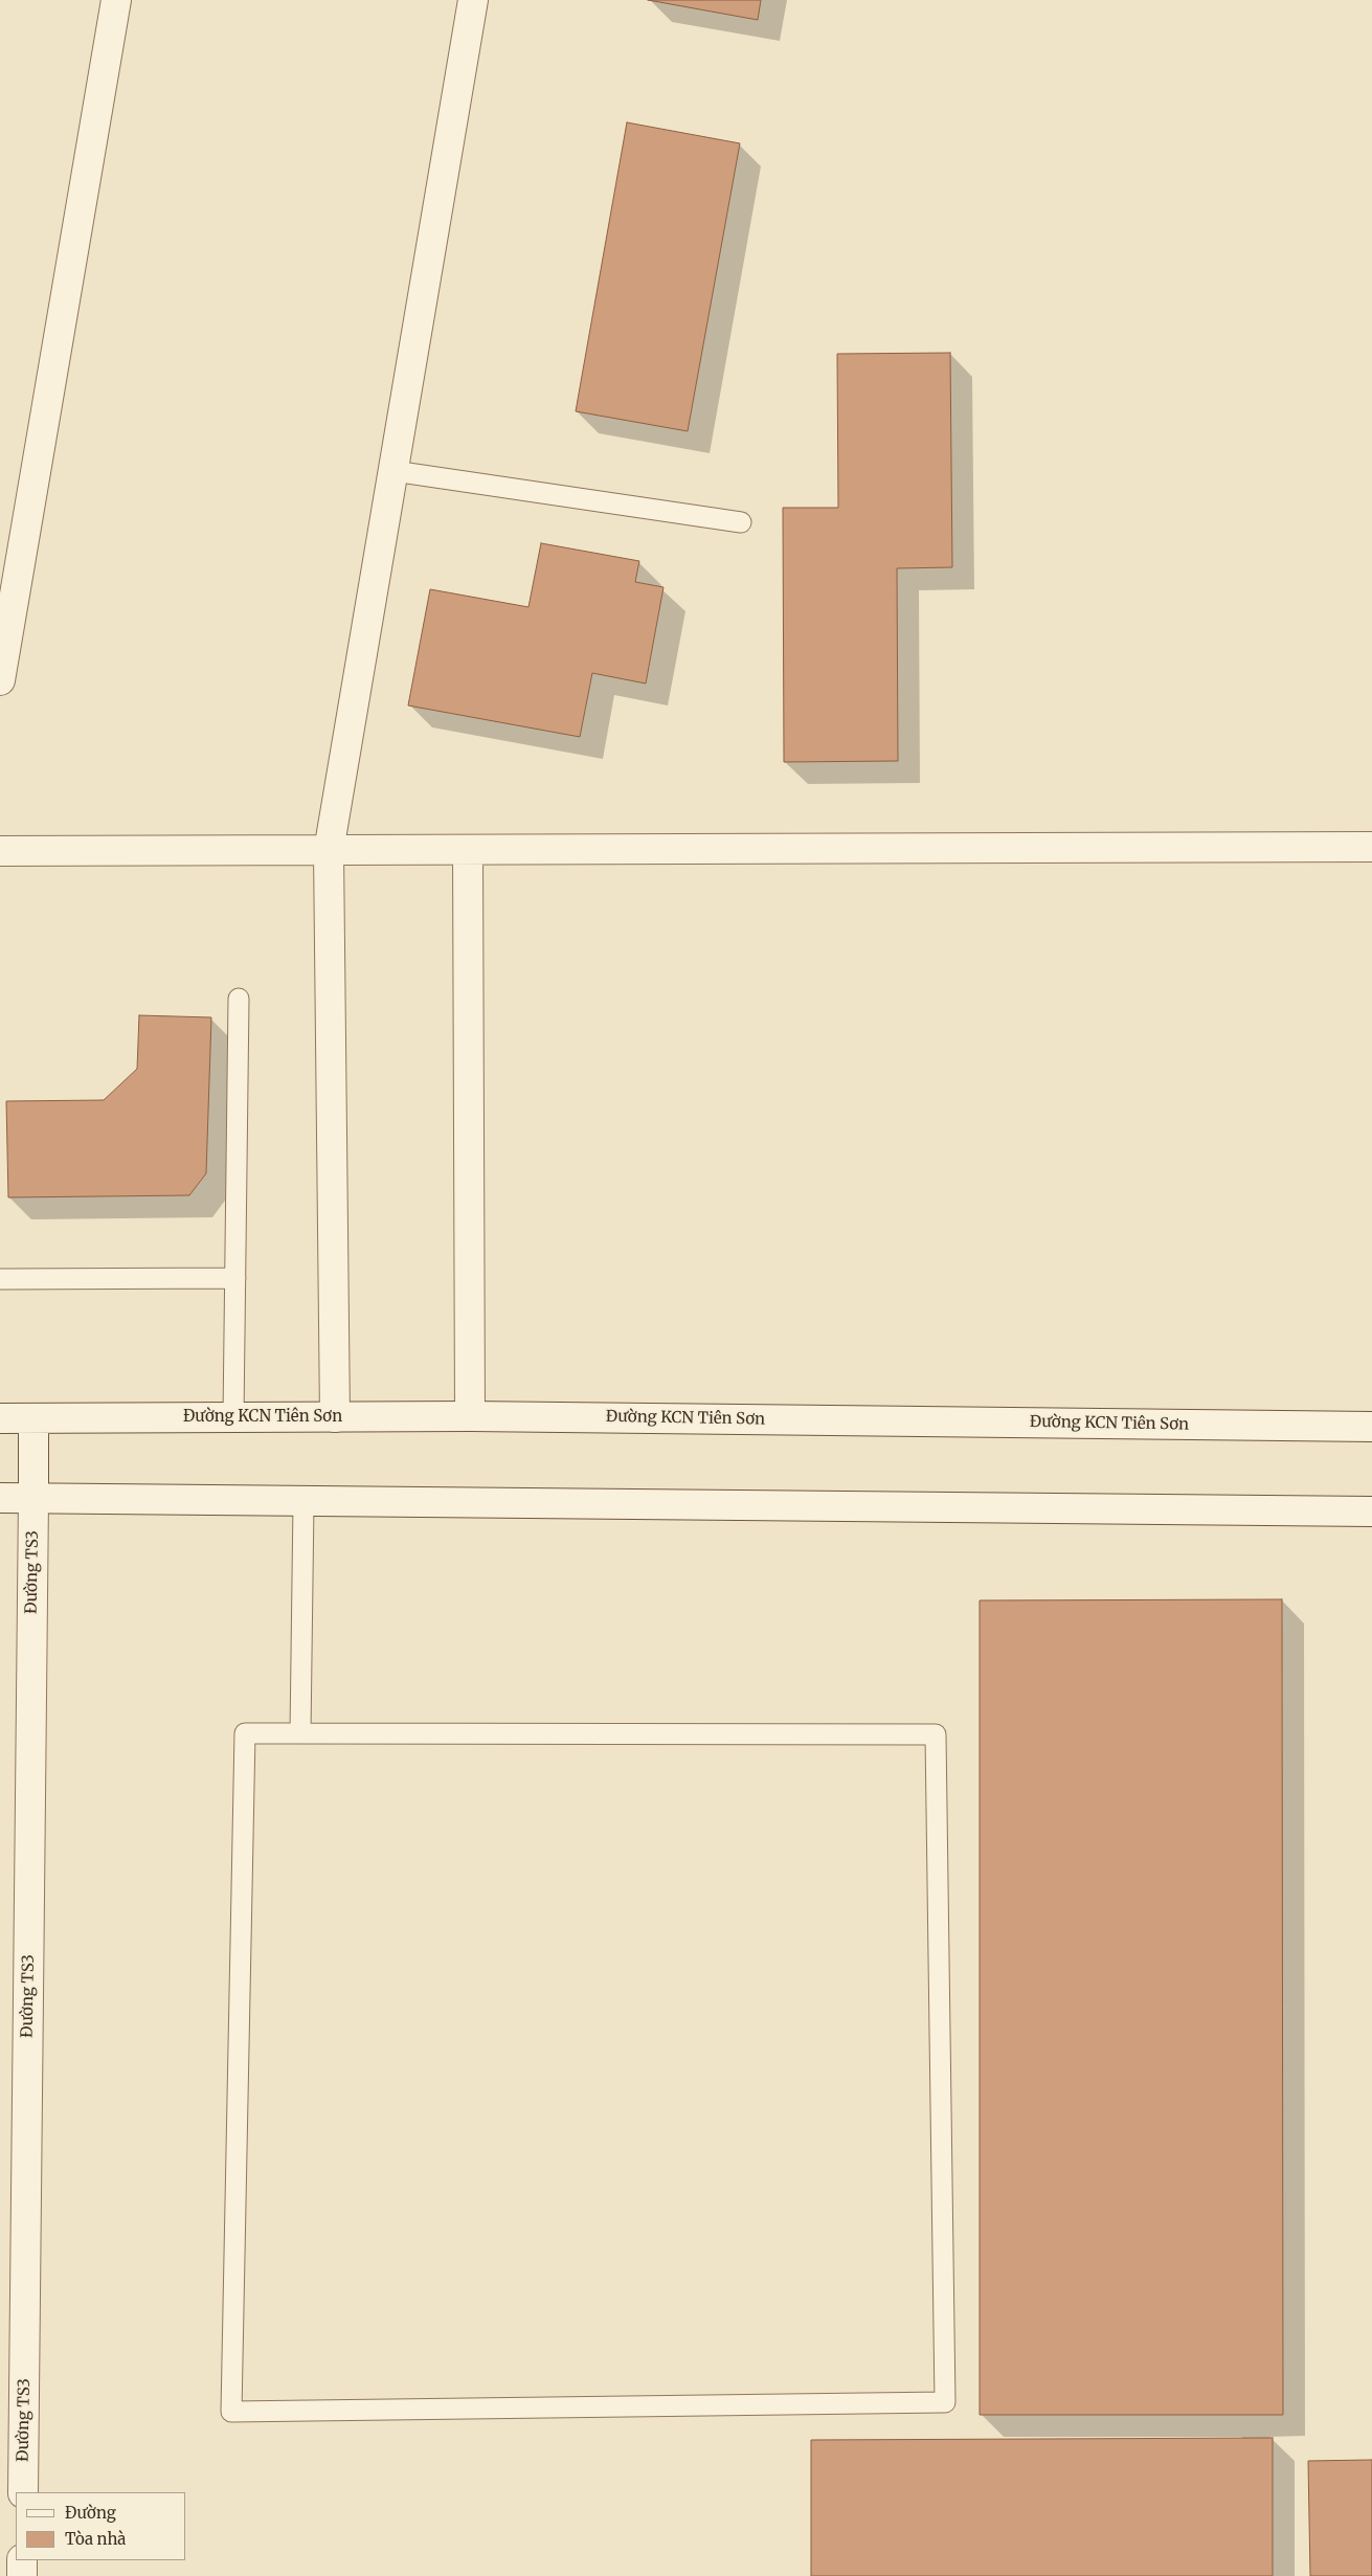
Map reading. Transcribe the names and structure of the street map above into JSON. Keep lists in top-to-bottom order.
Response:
{
  "streets": {
    "street": ["Đường KCN Tiên Sơn", "Đường TS3"]
  },
  "crossings": [
    ["Đường KCN Tiên Sơn", "Đường TS3"]
  ],
  "legend": ["Đường", "Tòa nhà"]
}
